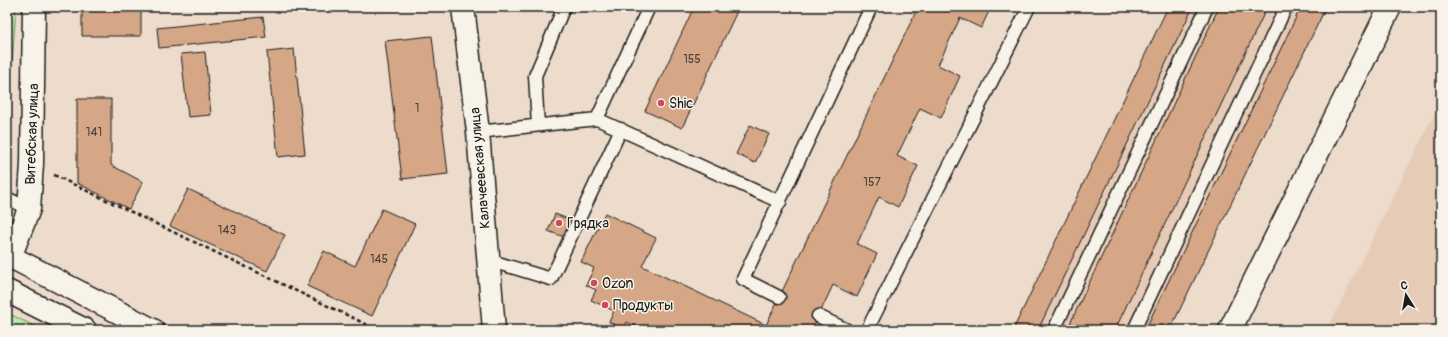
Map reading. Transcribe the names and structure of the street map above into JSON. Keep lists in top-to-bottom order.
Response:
{
  "streets": {
    "street": ["Витебская улица", "Калачеевская улица"]
  },
  "places": [
    "Shic",
    "Грядка",
    "Ozon",
    "Продукты"
  ],
  "house_numbers": [
    "155",
    "1",
    "141",
    "157",
    "143",
    "145"
  ],
  "north": "top"
}
